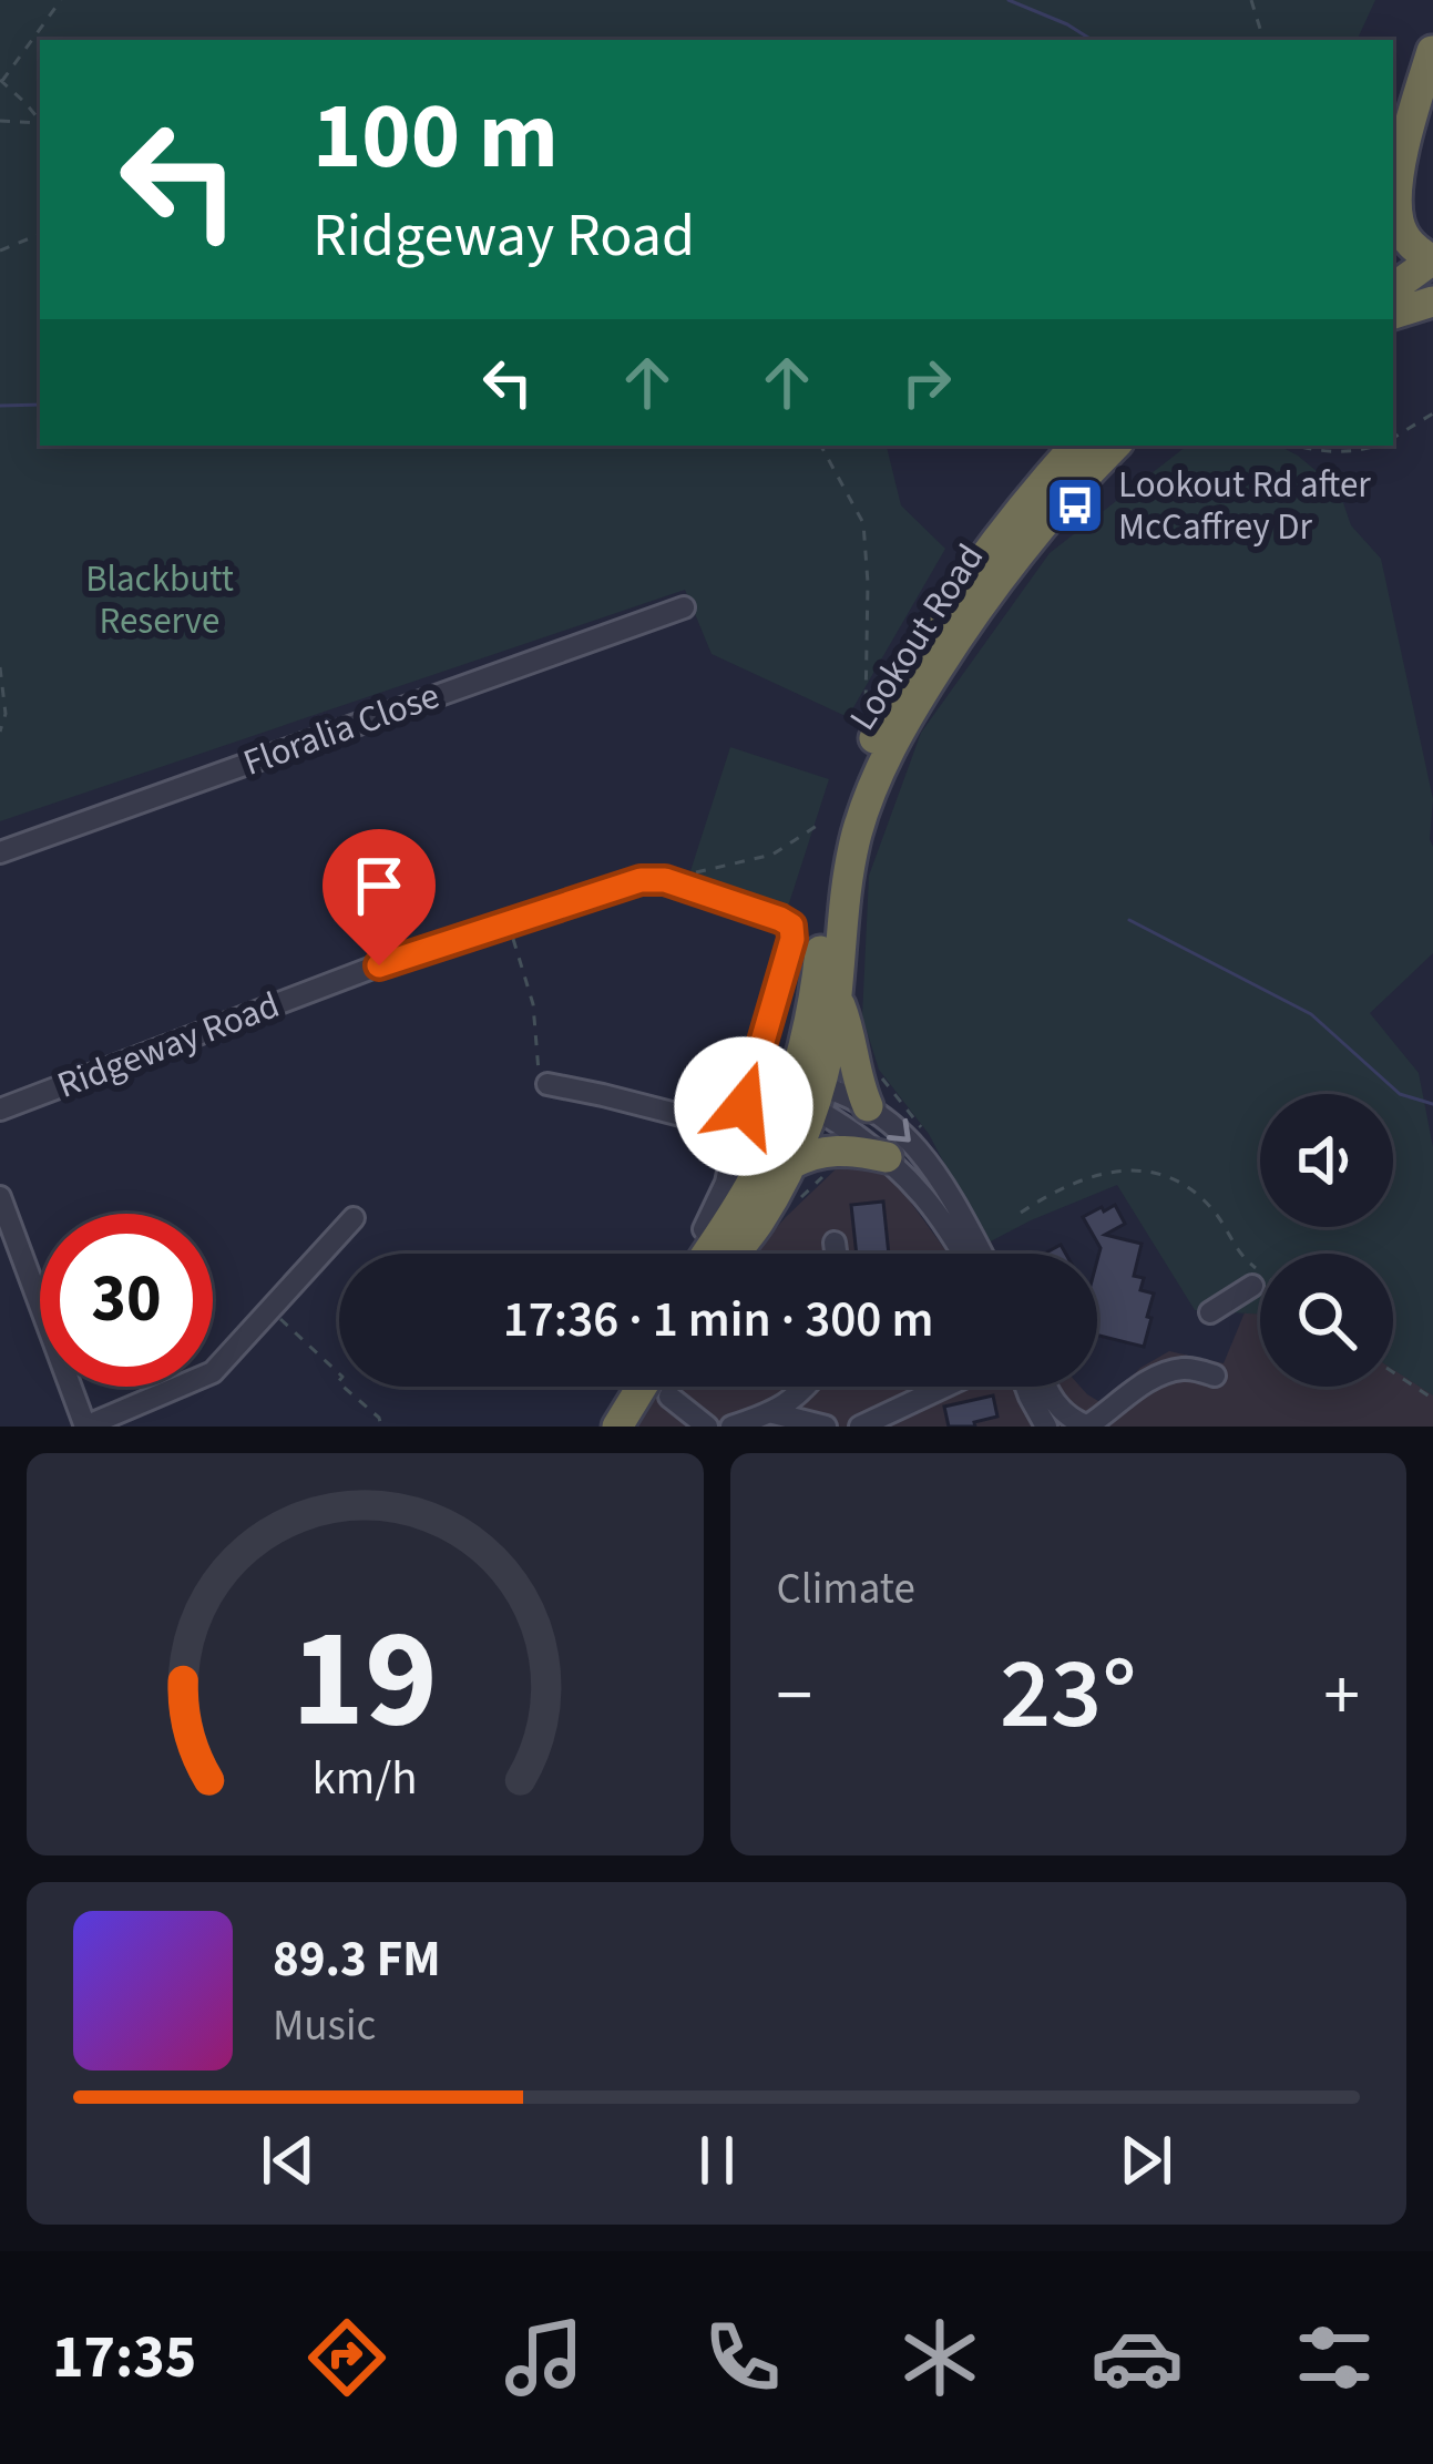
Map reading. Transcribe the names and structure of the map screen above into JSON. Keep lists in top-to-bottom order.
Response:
{
  "streets": {
    "highway": ["Lookout Road"],
    "street": ["Floralia Close", "Ridgeway Road"]
  },
  "parks": ["Blackbutt Reserve"],
  "places": {
    "bus stop": ["Lookout Rd after McCaffrey Dr"]
  },
  "page": {
    "turn": ["100 m", "Ridgeway Road"],
    "limit": "30",
    "trip": "17:36 · 1 min · 300 m",
    "tile": "Climate",
    "heat": ["−", "23°", "+"],
    "song": ["89.3 FM", "Music"],
    "tabs": "17:35",
    "gauge": ["19", "km/h"]
  }
}
